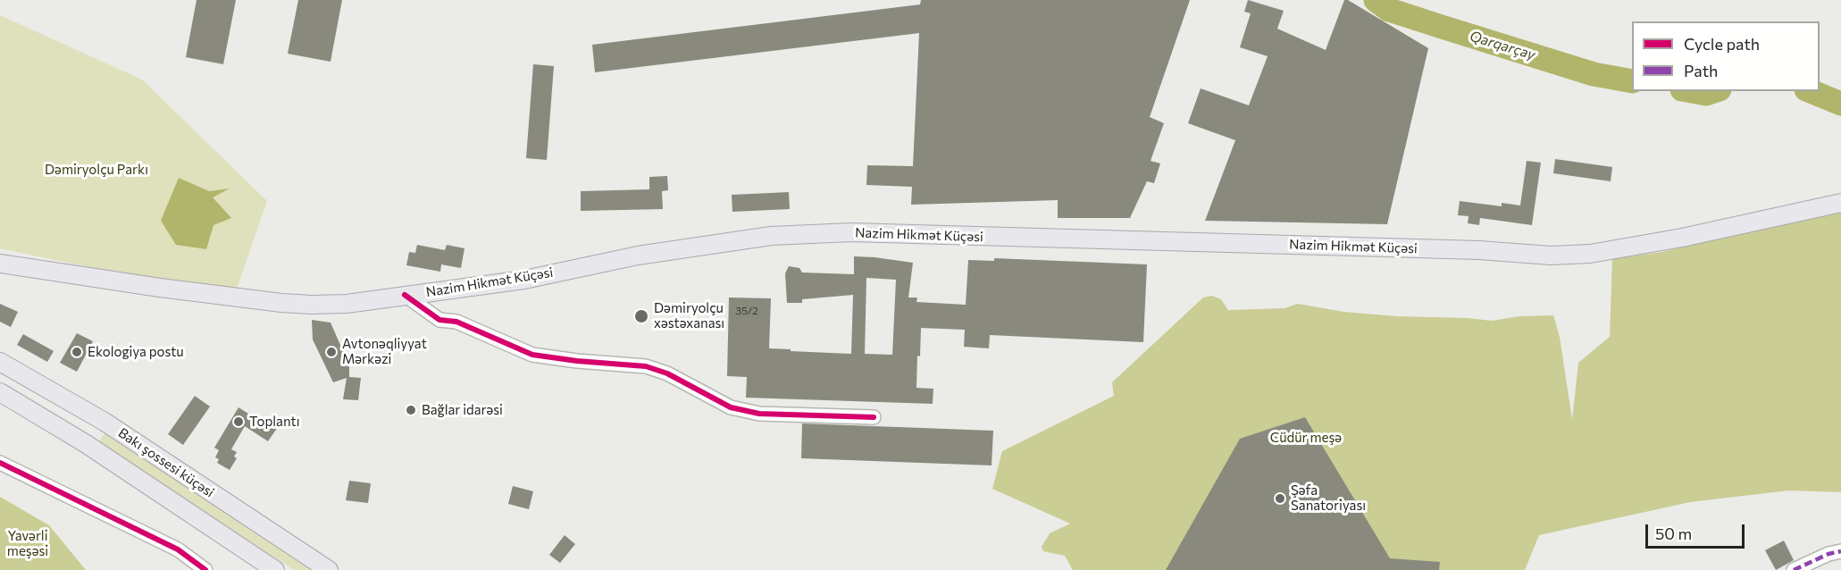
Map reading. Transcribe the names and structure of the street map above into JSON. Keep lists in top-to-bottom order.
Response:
{
  "streets": {
    "main road": ["Nazim Hikmət Küçəsi", "Bakı şossesi küçəsi"]
  },
  "water": ["Qarqarçay"],
  "parks": ["Dəmiryolçu Parkı", "Cüdür meşə", "Yavərli meşəsi"],
  "places": [
    "Dəmiryolçu xəstəxanası",
    "Ekologiya postu",
    "Avtonəqliyyat Mərkəzi",
    "Bağlar idarəsi",
    "Toplantı",
    "Şəfa Sanatoriyası"
  ],
  "house_numbers": ["35/2"],
  "legend": ["Cycle path", "Path"],
  "scale_bar": "50 m"
}
